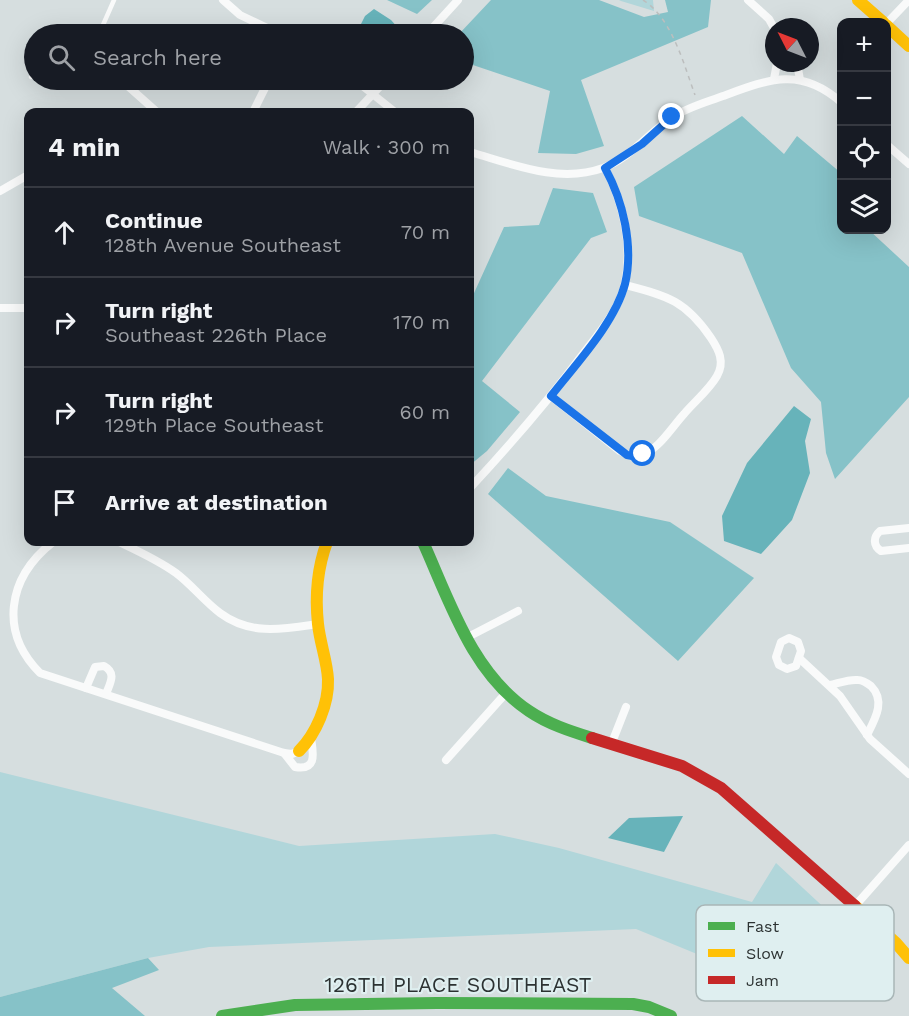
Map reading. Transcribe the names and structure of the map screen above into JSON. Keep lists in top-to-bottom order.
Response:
{
  "streets": {
    "street": ["126TH PLACE SOUTHEAST"]
  },
  "legend": ["Fast", "Slow", "Jam"],
  "north": "top left",
  "page": {
    "map_buttons": ["+", "−"],
    "search": "Search here",
    "heading": ["4 min", "Walk · 300 m"],
    "list": [
      ["Continue", "128th Avenue Southeast", "70 m"],
      ["Turn right", "Southeast 226th Place", "170 m"],
      ["Turn right", "129th Place Southeast", "60 m"],
      "Arrive at destination"
    ]
  }
}
